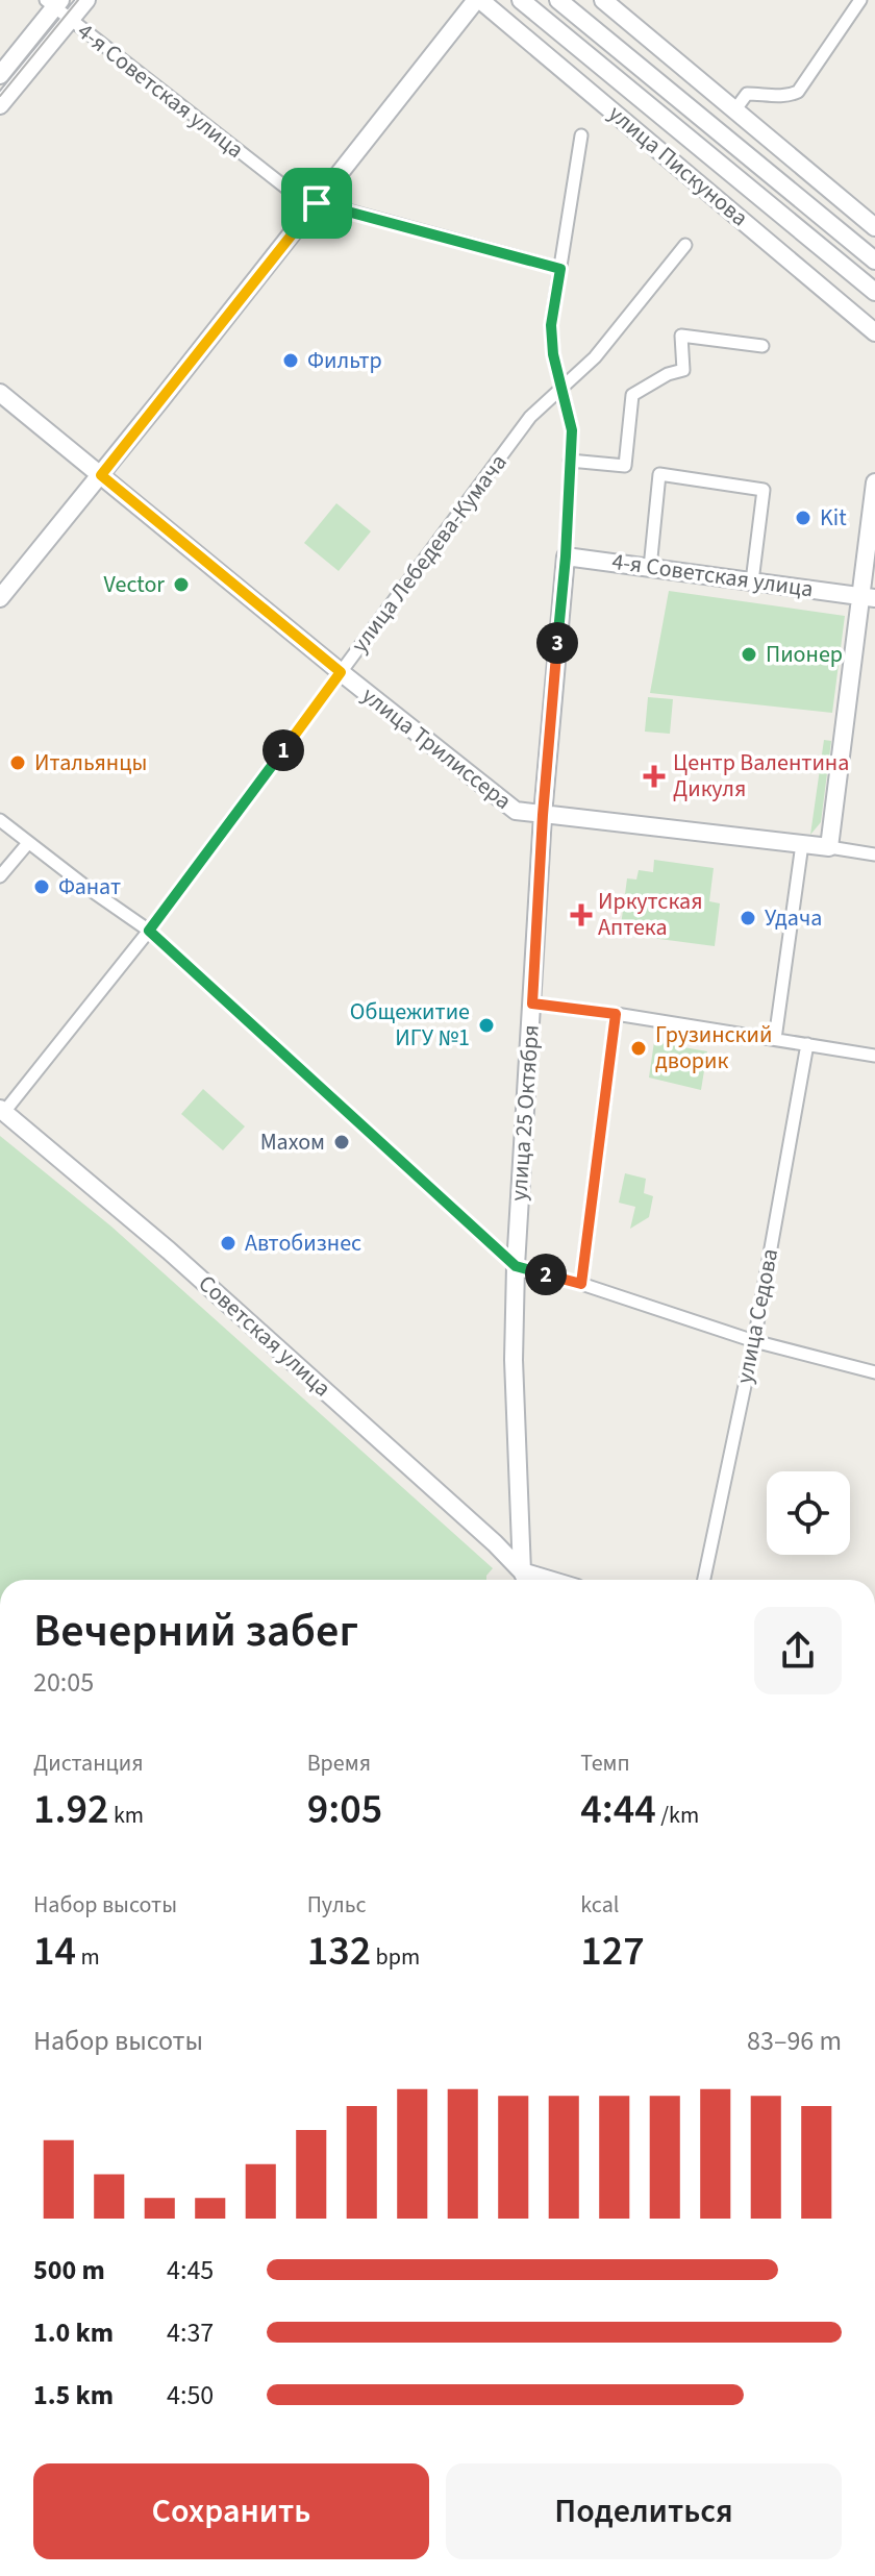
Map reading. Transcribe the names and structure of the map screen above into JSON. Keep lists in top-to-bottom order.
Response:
{
  "streets": {
    "main road": [
      "4-я Советская улица",
      "улица Пискунова",
      "улица Трилиссера",
      "улица 25 Октября",
      "Советская улица"
    ],
    "street": ["улица Лебедева-Кумача", "улица Седова"]
  },
  "crossings": [
    ["4-я Советская улица", "улица 25 Октября"],
    ["улица Лебедева-Кумача", "улица Трилиссера"],
    ["улица Лебедева-Кумача", "улица 25 Октября"],
    ["улица Лебедева-Кумача", "Советская улица"],
    ["улица Трилиссера", "улица 25 Октября"],
    ["улица 25 Октября", "Советская улица"]
  ],
  "places": {
    "other": [
      "Фильтр",
      "Kit",
      "Vector",
      "Пионер",
      "Итальянцы",
      "Фанат",
      "Удача",
      "Общежитие ИГУ №1",
      "Грузинский дворик",
      "Махом",
      "Автобизнес"
    ],
    "health": ["Центр Валентина Дикуля", "Иркутская Аптека"]
  },
  "page": {
    "pins": ["3", "1", "2"],
    "heading": ["Вечерний забег", "20:05"],
    "stats": [
      ["Дистанция", "1.92 km"],
      ["Время", "9:05"],
      ["Темп", "4:44 /km"],
      ["Набор высоты", "14 m"],
      ["Пульс", "132 bpm"],
      ["kcal", "127"]
    ],
    "chart": ["Набор высоты", "83–96 m"],
    "list": [
      {
        "name": "500 m",
        "note": "4:45"
      },
      {
        "name": "1.0 km",
        "note": "4:37"
      },
      {
        "name": "1.5 km",
        "note": "4:50"
      }
    ],
    "buttons": ["Сохранить", "Поделиться"]
  }
}
